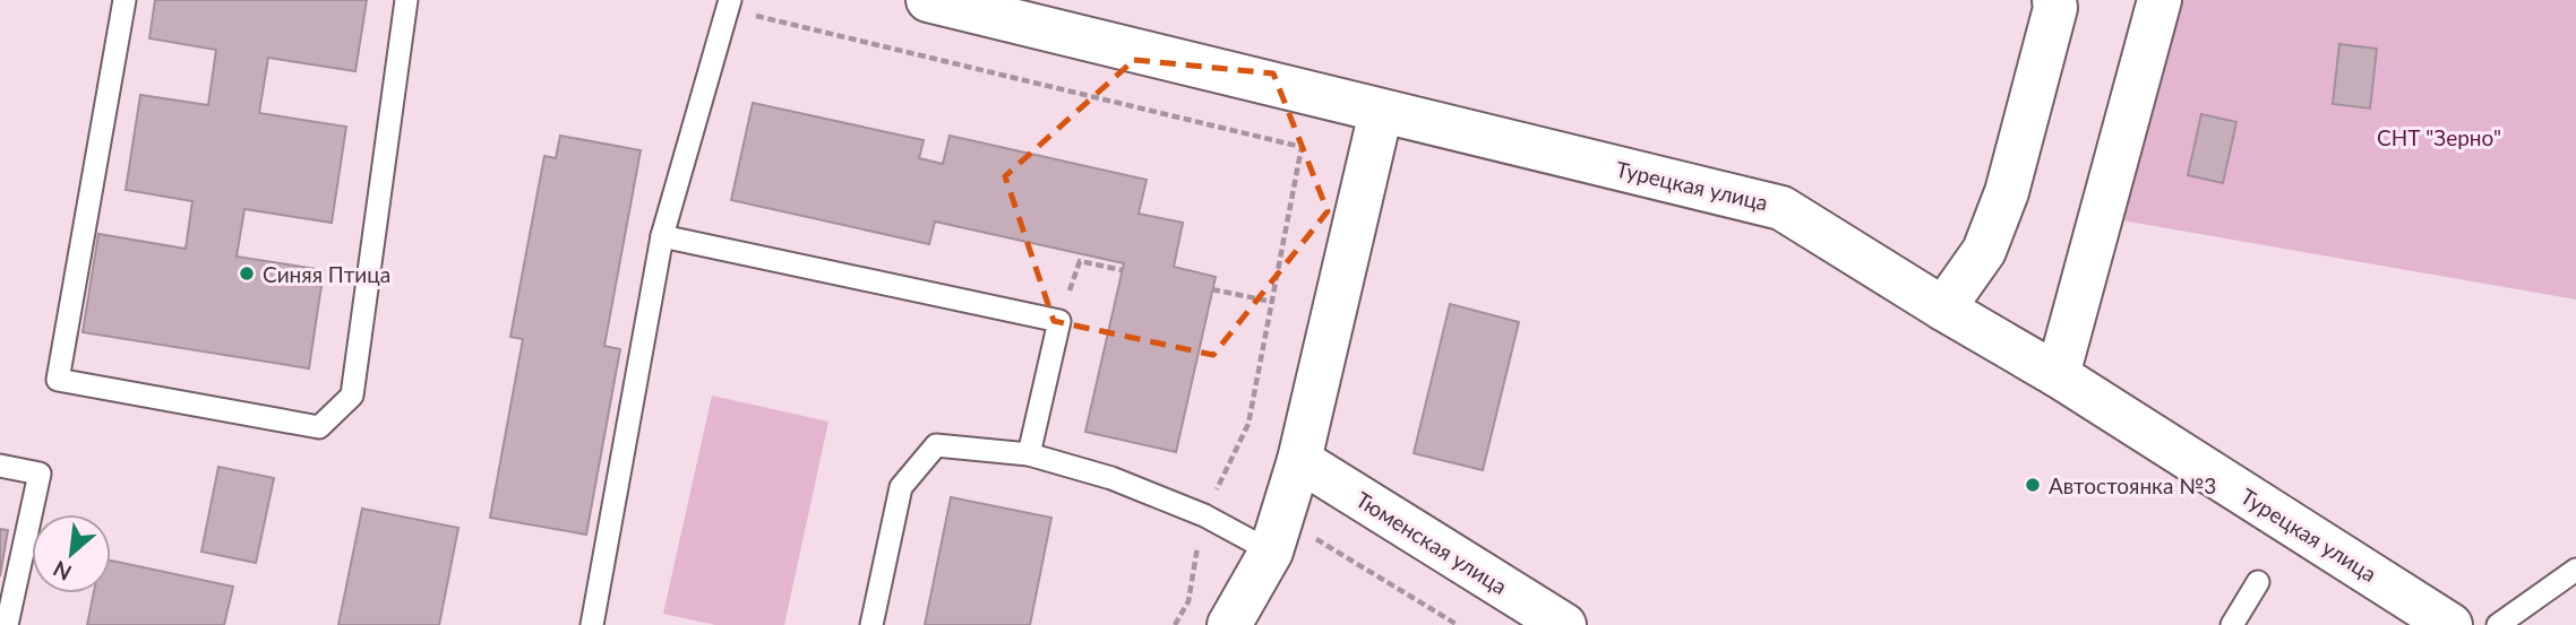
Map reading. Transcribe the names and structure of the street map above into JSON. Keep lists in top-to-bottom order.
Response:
{
  "streets": {
    "street": ["Турецкая улица", "Тюменская улица"]
  },
  "parks": ["СНТ \"Зерно\""],
  "places": ["Синяя Птица", "Автостоянка №3"],
  "north": "bottom left"
}
